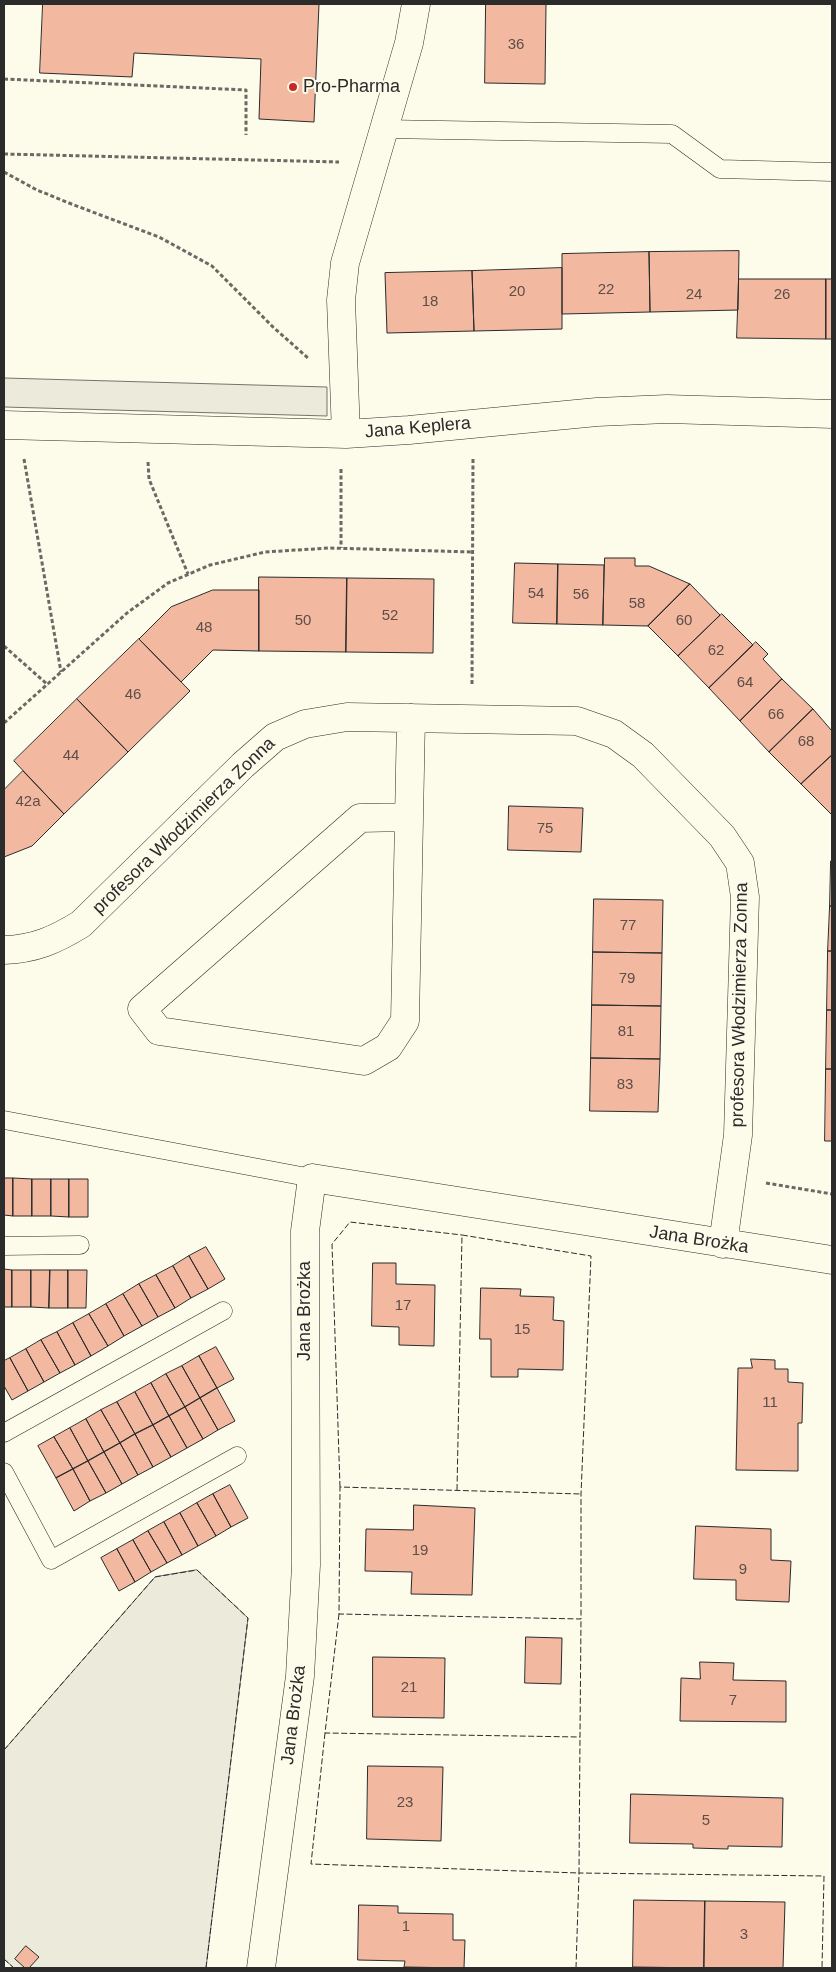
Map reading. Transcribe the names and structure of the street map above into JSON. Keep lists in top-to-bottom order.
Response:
{
  "streets": {
    "street": ["Jana Keplera", "profesora Włodzimierza Zonna", "Jana Brożka"]
  },
  "crossings": [
    ["profesora Włodzimierza Zonna", "Jana Brożka"]
  ],
  "places": ["Pro-Pharma"],
  "house_numbers": [
    "36",
    "22",
    "20",
    "24",
    "26",
    "18",
    "54",
    "56",
    "58",
    "52",
    "50",
    "60",
    "48",
    "62",
    "64",
    "46",
    "66",
    "68",
    "44",
    "42a",
    "75",
    "77",
    "79",
    "81",
    "83",
    "17",
    "15",
    "11",
    "19",
    "9",
    "21",
    "7",
    "23",
    "5",
    "1",
    "3"
  ]
}
